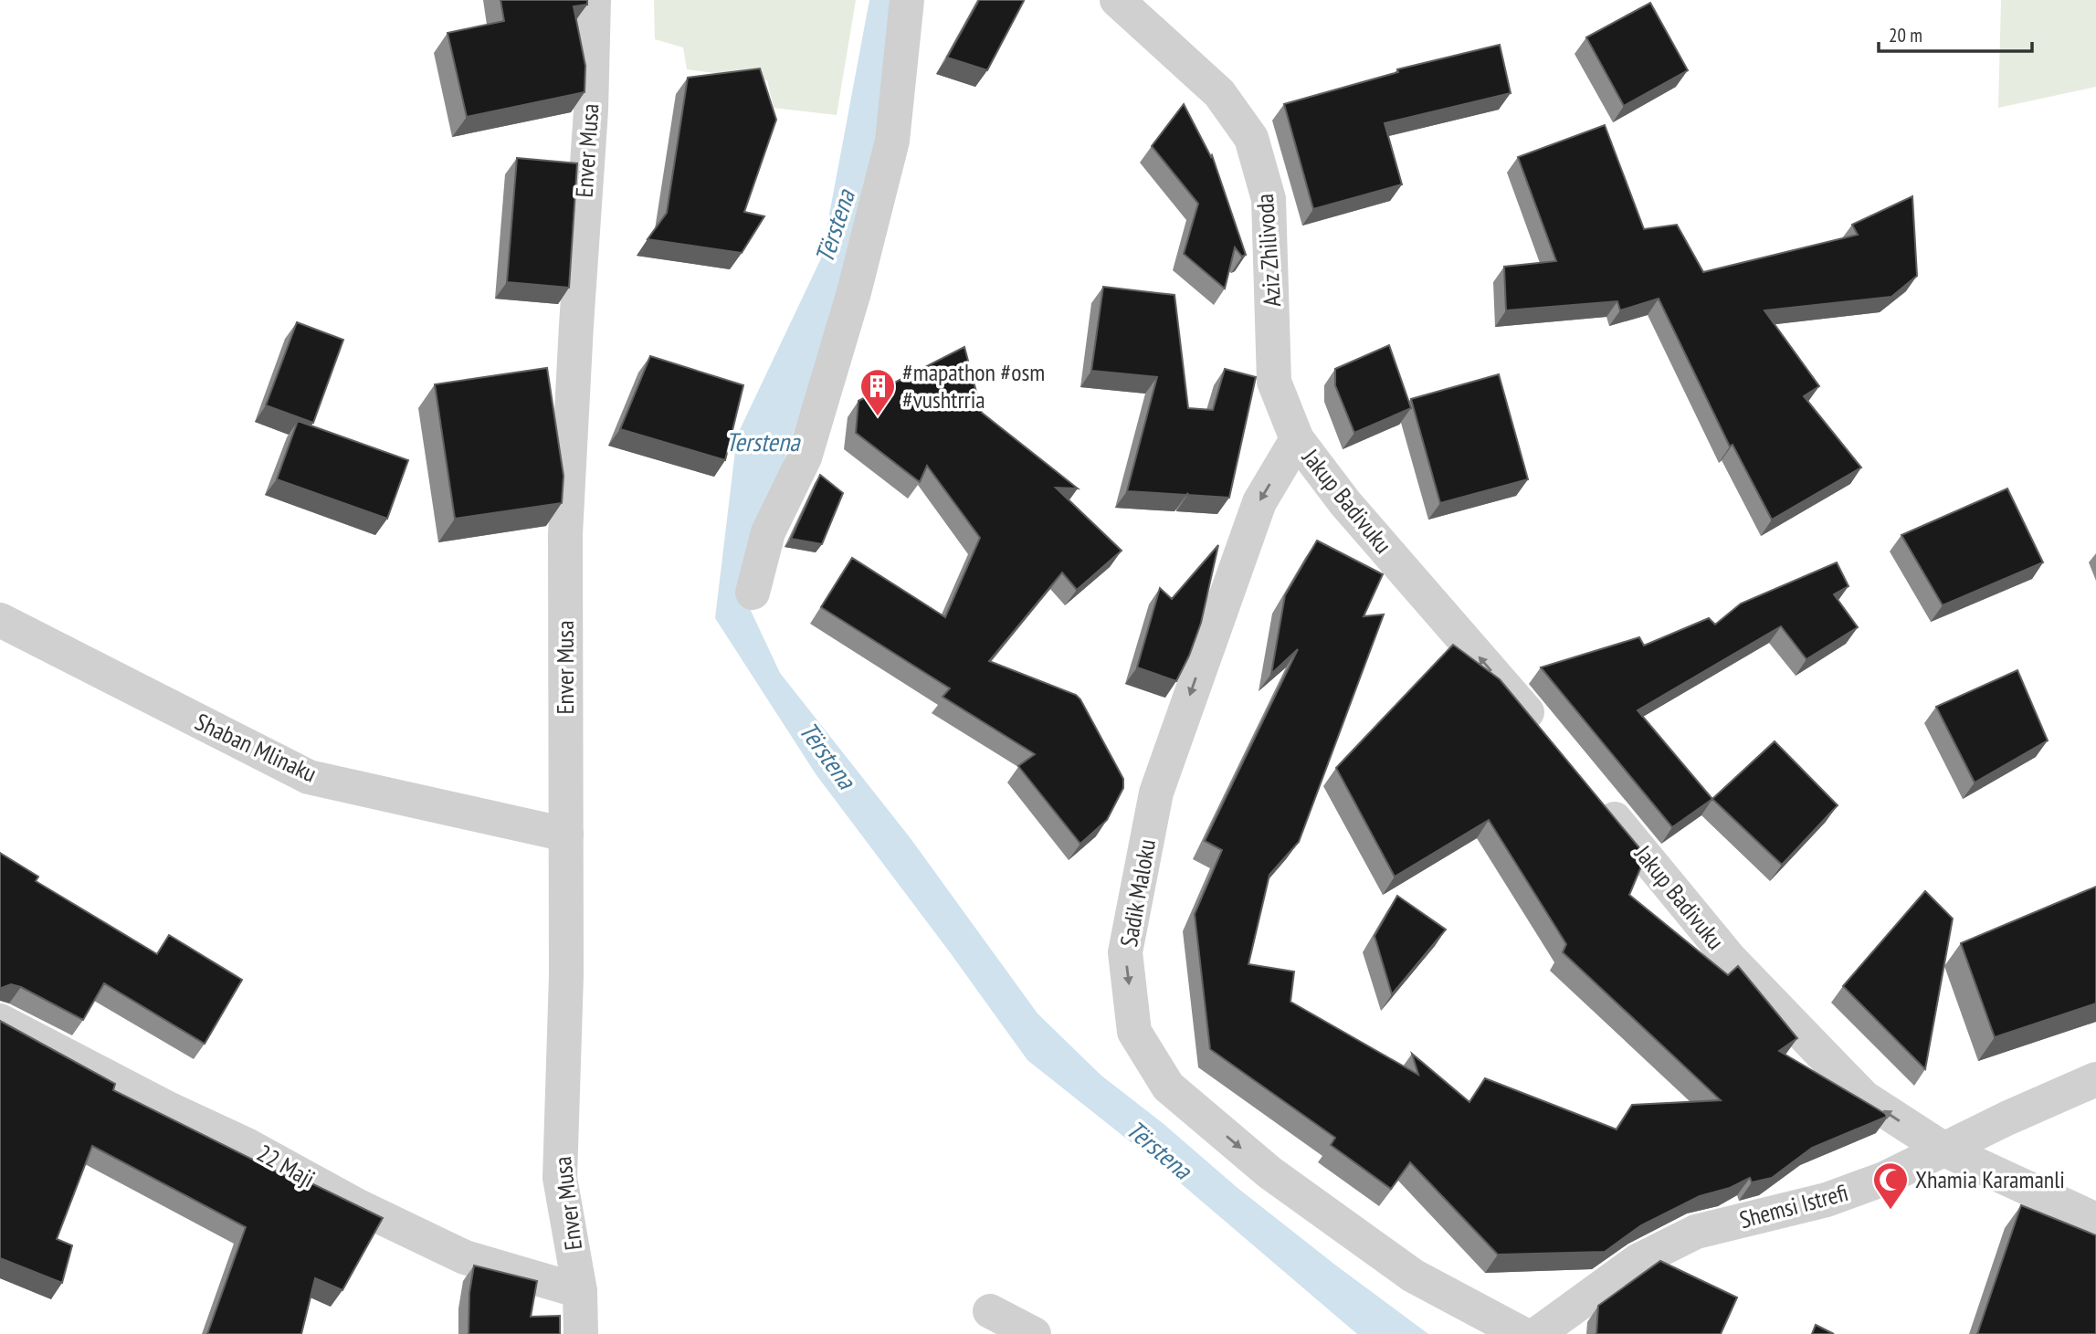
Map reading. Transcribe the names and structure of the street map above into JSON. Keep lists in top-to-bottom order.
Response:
{
  "streets": {
    "street": [
      "Enver Musa",
      "Aziz Zhilivoda",
      "Jakup Badivuku",
      "Shaban Mlinaku",
      "Sadik Maloku",
      "22 Maji",
      "Shemsi Istrefi"
    ]
  },
  "crossings": [
    ["Enver Musa", "Shaban Mlinaku"],
    ["Enver Musa", "22 Maji"],
    ["Aziz Zhilivoda", "Jakup Badivuku"],
    ["Aziz Zhilivoda", "Sadik Maloku"],
    ["Jakup Badivuku", "Sadik Maloku"],
    ["Jakup Badivuku", "Shemsi Istrefi"]
  ],
  "one_way": ["Jakup Badivuku", "Sadik Maloku"],
  "water": ["Tërstena", "Terstena"],
  "places": {
    "building": ["#mapathon #osm #vushtrria"],
    "mosque": ["Xhamia Karamanli"]
  },
  "scale_bar": "20 m"
}
